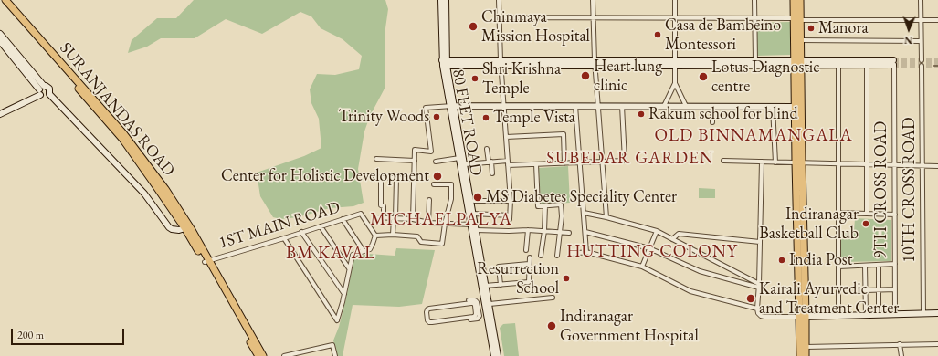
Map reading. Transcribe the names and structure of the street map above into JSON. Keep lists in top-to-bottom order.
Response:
{
  "streets": {
    "main road": ["SURANJANDAS ROAD", "80 FEET ROAD"],
    "street": ["9TH CROSS ROAD", "10TH CROSS ROAD", "1ST MAIN ROAD"]
  },
  "crossings": [
    ["SURANJANDAS ROAD", "1ST MAIN ROAD"]
  ],
  "districts": [
    "OLD BINNAMANGALA",
    "SUBEDAR GARDEN",
    "MICHAELPALYA",
    "HUTTING COLONY",
    "BM KAVAL"
  ],
  "places": [
    "Chinmaya Mission Hospital",
    "Manora",
    "Casa de Bambeino Montessori",
    "Heart lung clinic",
    "Lotus Diagnostic centre",
    "Shri Krishna Temple",
    "Rakum school for blind",
    "Trinity Woods",
    "Temple Vista",
    "Center for Holistic Development",
    "MS Diabetes Speciality Center",
    "Indiranagar Basketball Club",
    "India Post",
    "Resurrection School",
    "Kairali Ayurvedic and Treatment Center",
    "Indiranagar Government Hospital"
  ],
  "scale_bar": "200 m",
  "north": "bottom"
}
